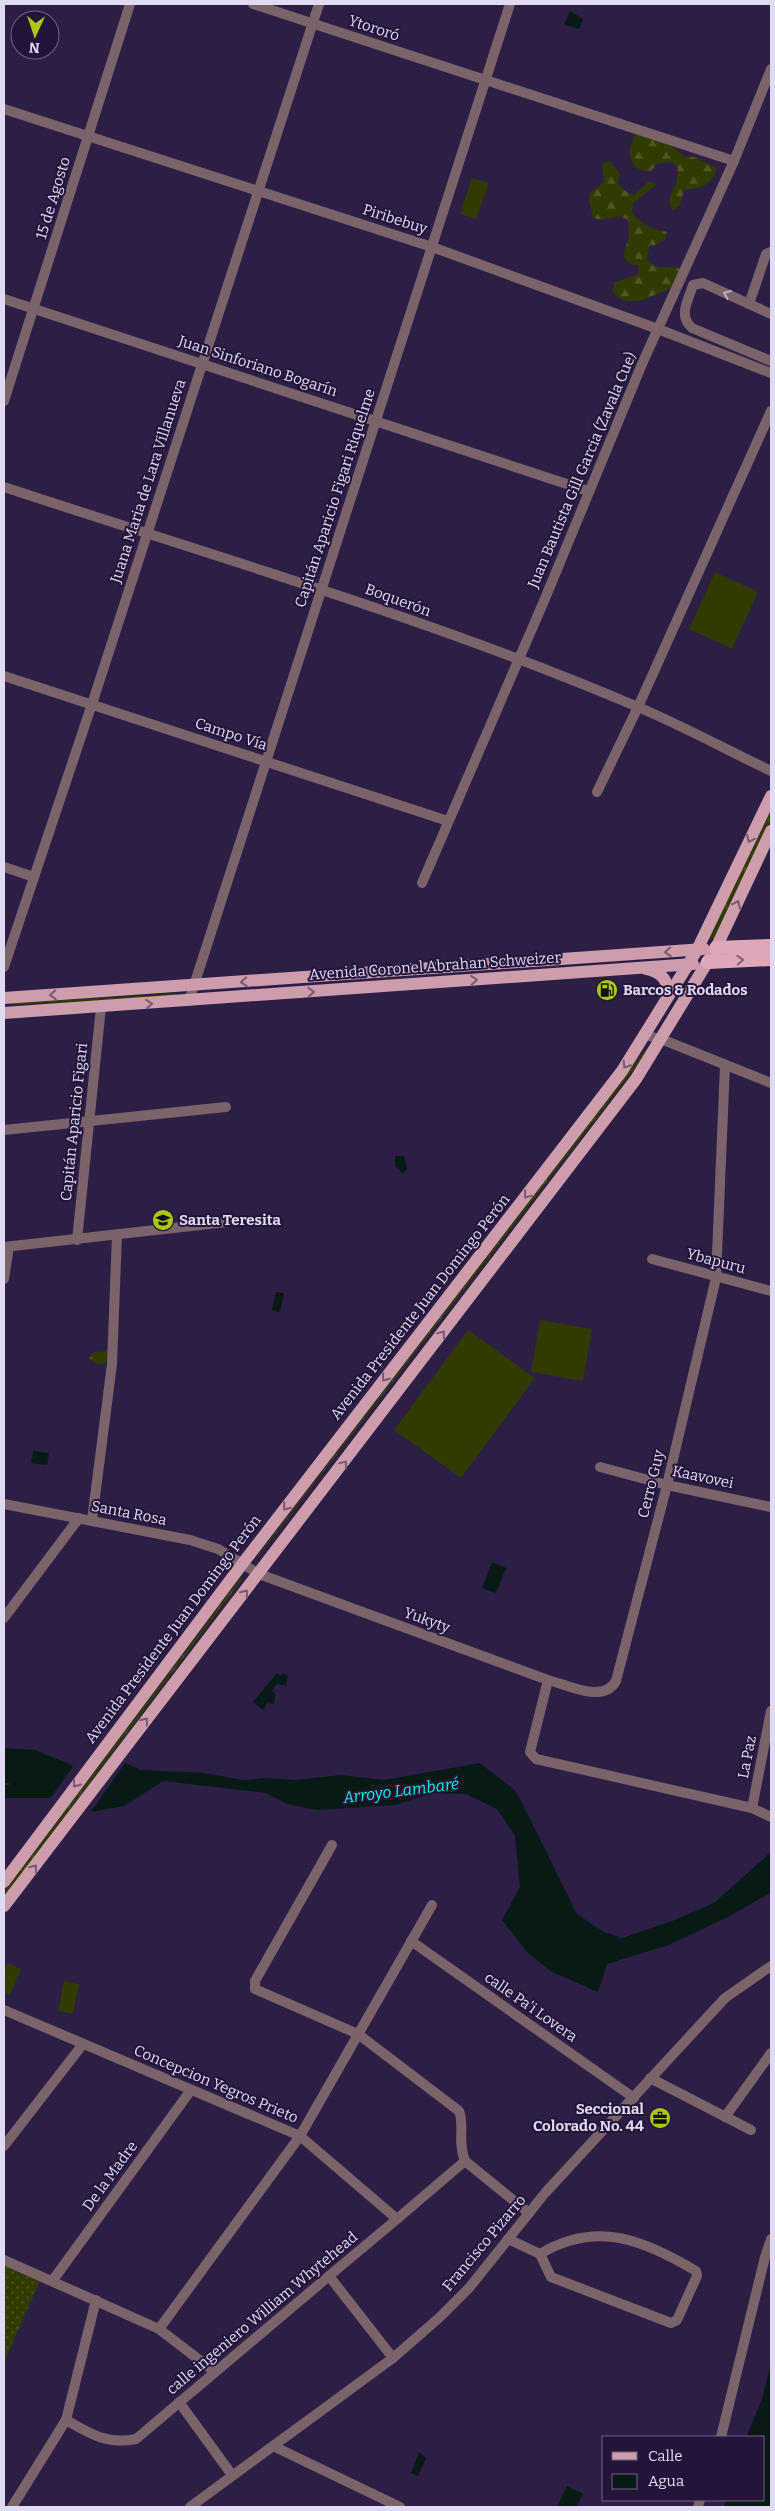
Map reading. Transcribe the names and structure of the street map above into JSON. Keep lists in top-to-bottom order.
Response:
{
  "streets": {
    "highway": ["Avenida Coronel Abrahan Schweizer"],
    "main road": ["Avenida Presidente Juan Domingo Perón"],
    "street": [
      "Ytororó",
      "15 de Agosto",
      "Piribebuy",
      "Juan Sinforiano Bogarín",
      "Juan Bautista Gill Garcia (Zavala Cue)",
      "Juana Maria de Lara Villanueva",
      "Capitán Aparicio Figari Riquelme",
      "Boquerón",
      "Campo Vía",
      "Capitán Aparicio Figari",
      "Ybapuru",
      "Kaavovei",
      "Cerro Guy",
      "Santa Rosa",
      "Yukyty",
      "La Paz",
      "calle Pa'i Lovera",
      "Concepcion Yegros Prieto",
      "De la Madre",
      "Francisco Pizarro",
      "calle ingeniero William Whytehead"
    ]
  },
  "crossings": [
    ["Ytororó", "Juan Bautista Gill Garcia (Zavala Cue)"],
    ["Ytororó", "Juana Maria de Lara Villanueva"],
    ["Ytororó", "Capitán Aparicio Figari Riquelme"],
    ["15 de Agosto", "Piribebuy"],
    ["15 de Agosto", "Juan Sinforiano Bogarín"],
    ["Piribebuy", "Juan Bautista Gill Garcia (Zavala Cue)"],
    ["Piribebuy", "Juana Maria de Lara Villanueva"],
    ["Piribebuy", "Capitán Aparicio Figari Riquelme"],
    ["Juan Sinforiano Bogarín", "Juan Bautista Gill Garcia (Zavala Cue)"],
    ["Juan Sinforiano Bogarín", "Juana Maria de Lara Villanueva"],
    ["Juan Sinforiano Bogarín", "Capitán Aparicio Figari Riquelme"],
    ["Juan Bautista Gill Garcia (Zavala Cue)", "Boquerón"],
    ["Juan Bautista Gill Garcia (Zavala Cue)", "Campo Vía"],
    ["Juana Maria de Lara Villanueva", "Boquerón"],
    ["Juana Maria de Lara Villanueva", "Campo Vía"],
    ["Capitán Aparicio Figari Riquelme", "Boquerón"],
    ["Capitán Aparicio Figari Riquelme", "Campo Vía"],
    ["Capitán Aparicio Figari Riquelme", "Avenida Coronel Abrahan Schweizer"],
    ["Avenida Coronel Abrahan Schweizer", "Capitán Aparicio Figari"],
    ["Avenida Coronel Abrahan Schweizer", "Avenida Presidente Juan Domingo Perón"],
    ["Ybapuru", "Cerro Guy"],
    ["Avenida Presidente Juan Domingo Perón", "Santa Rosa"],
    ["Avenida Presidente Juan Domingo Perón", "Yukyty"],
    ["Kaavovei", "Cerro Guy"],
    ["Cerro Guy", "Yukyty"],
    ["Santa Rosa", "Yukyty"],
    ["calle Pa'i Lovera", "Francisco Pizarro"],
    ["Concepcion Yegros Prieto", "De la Madre"],
    ["Concepcion Yegros Prieto", "calle ingeniero William Whytehead"]
  ],
  "water": ["Arroyo Lambaré"],
  "places": {
    "fuel station": ["Barcos & Rodados"],
    "school or university": ["Santa Teresita"],
    "office": ["Seccional Colorado No. 44"]
  },
  "legend": ["Calle", "Agua"],
  "north": "bottom"
}
